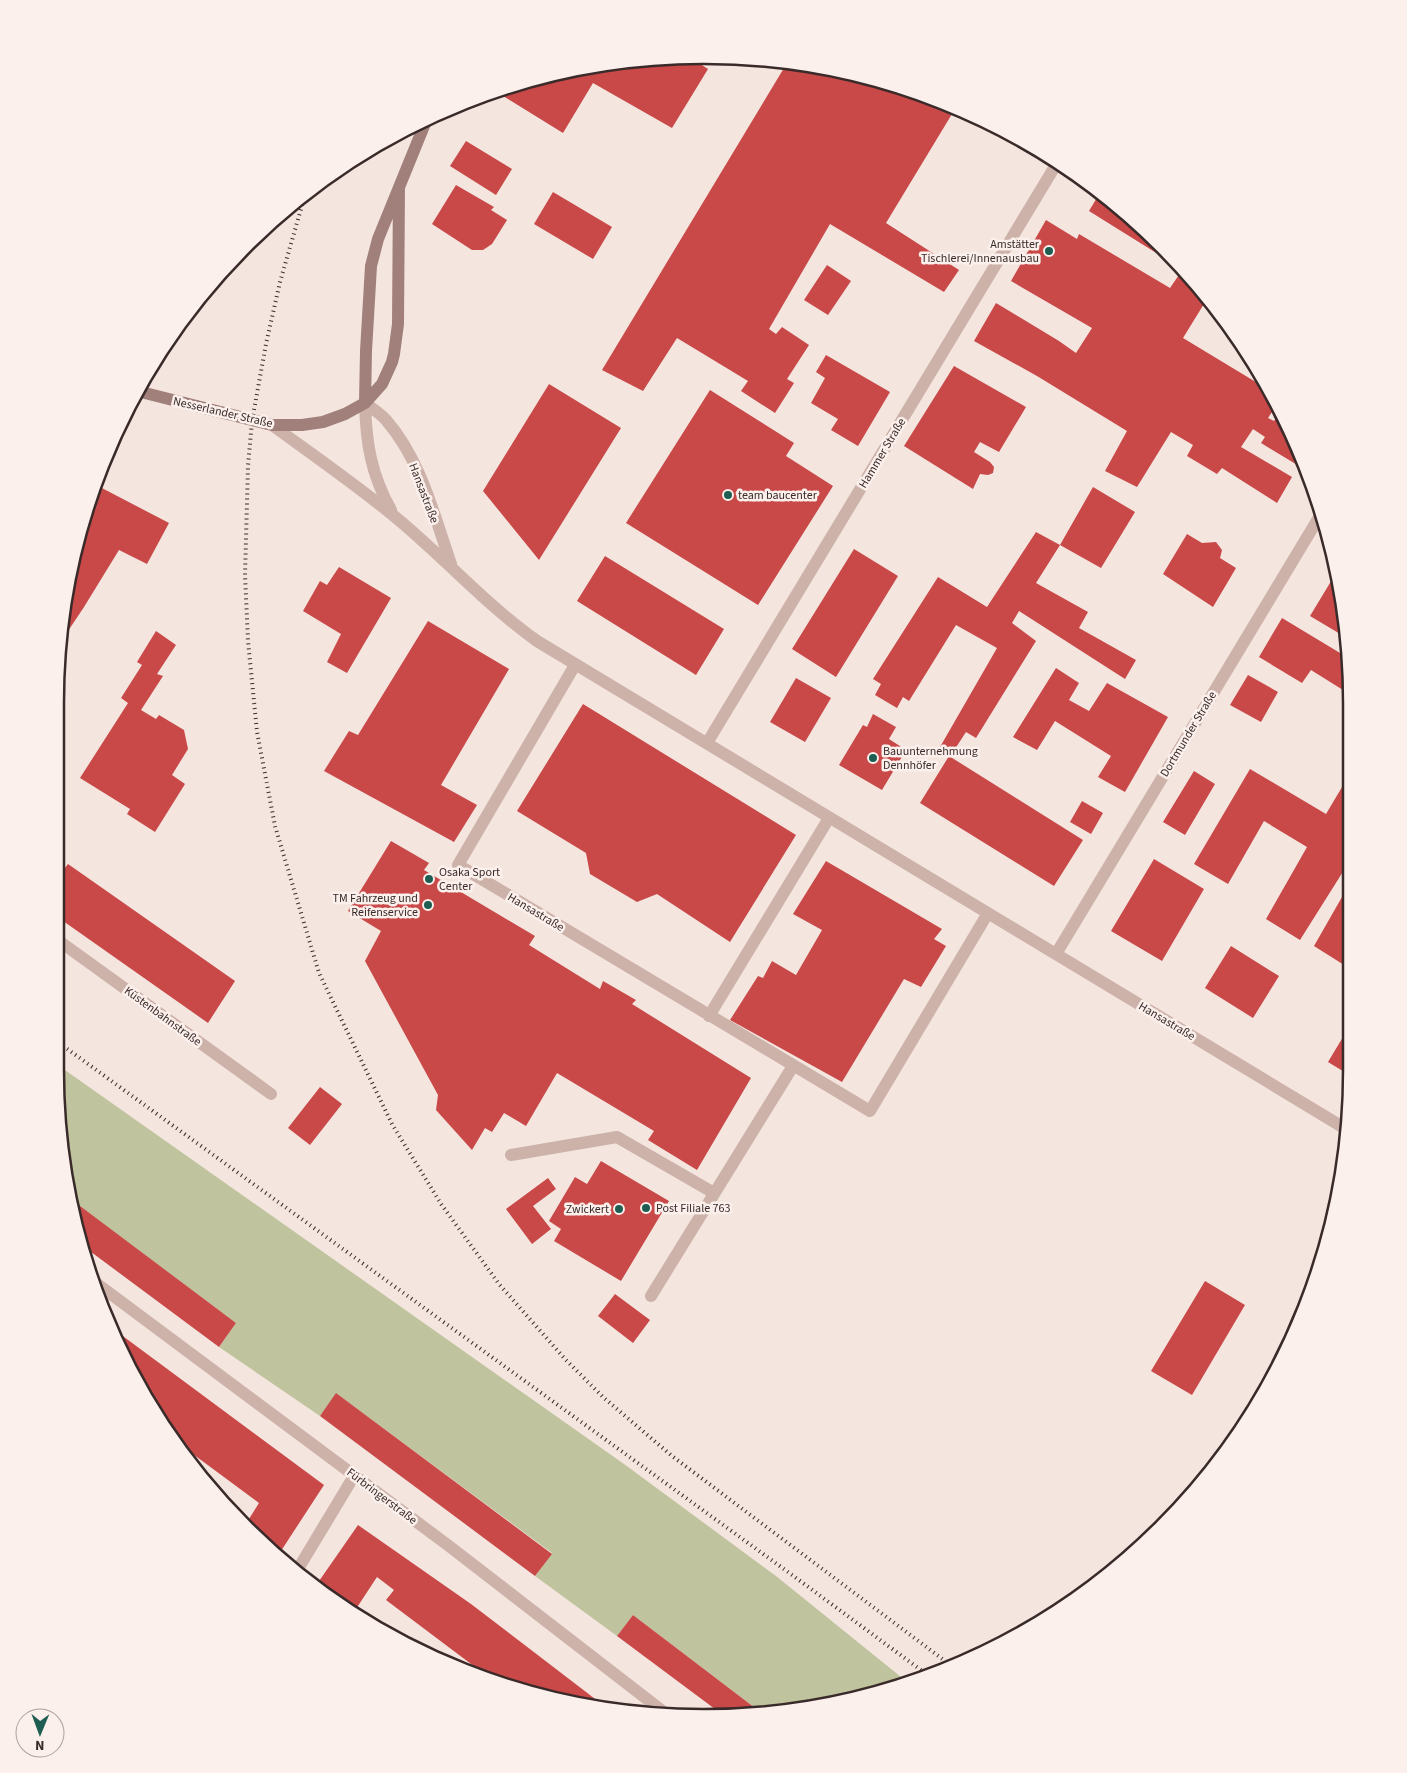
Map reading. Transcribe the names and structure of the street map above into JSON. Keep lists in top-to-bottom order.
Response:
{
  "streets": {
    "main road": ["Nesserlander Straße"],
    "street": [
      "Hammer Straße",
      "Hansastraße",
      "Dortmunder Straße",
      "Küstenbahnstraße",
      "Fürbringerstraße"
    ]
  },
  "crossings": [
    ["Nesserlander Straße", "Hansastraße"],
    ["Hammer Straße", "Hansastraße"],
    ["Hansastraße", "Dortmunder Straße"]
  ],
  "places": [
    "Amstätter Tischlerei/Innenausbau",
    "team baucenter",
    "Bauunternehmung Dennhöfer",
    "Osaka Sport Center",
    "TM Fahrzeug und Reifenservice",
    "Post Filiale 763",
    "Zwickert"
  ],
  "north": "bottom"
}
